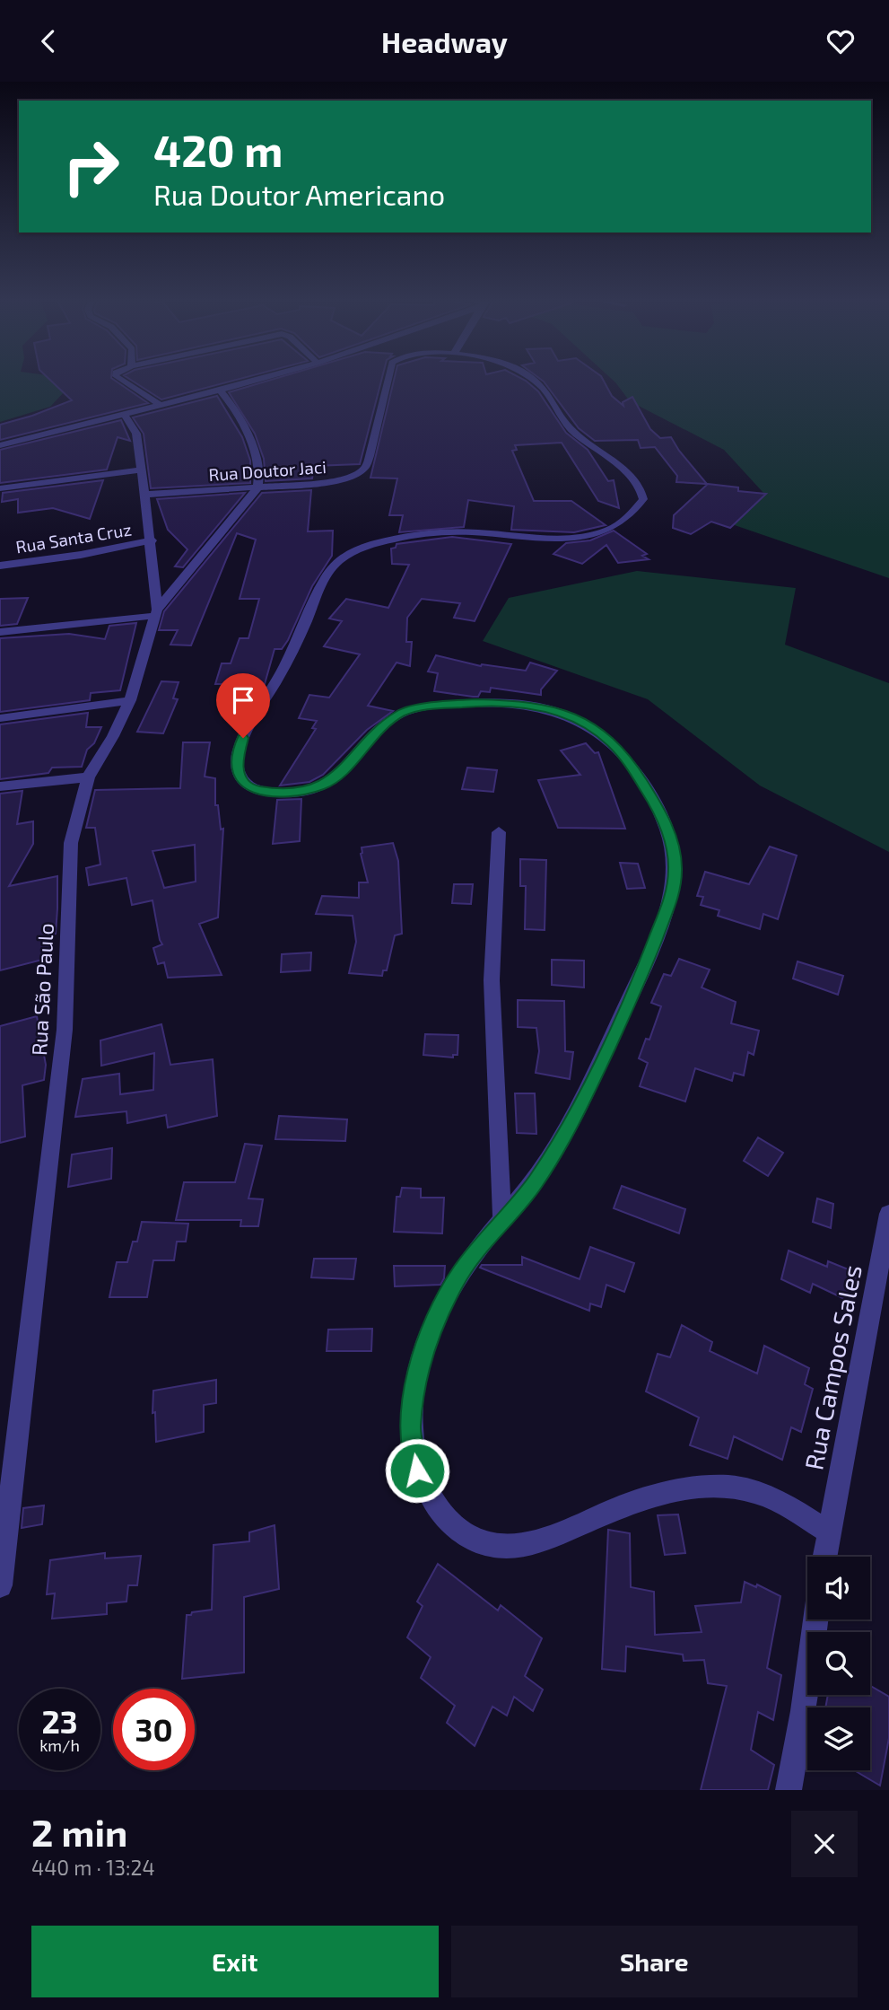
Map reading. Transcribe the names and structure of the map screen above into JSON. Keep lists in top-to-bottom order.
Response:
{
  "streets": {
    "street": [
      "Rua Doutor Jaci",
      "Rua Santa Cruz",
      "Rua São Paulo",
      "Rua Campos Sales"
    ]
  },
  "crossings": [
    ["Rua Doutor Jaci", "Rua São Paulo"],
    ["Rua Santa Cruz", "Rua São Paulo"]
  ],
  "page": {
    "header": "Headway",
    "turn": ["420 m", "Rua Doutor Americano"],
    "speed": "23 km/h",
    "limit": "30",
    "heading": ["2 min", "440 m · 13:24"],
    "buttons": ["Exit", "Share"]
  }
}
